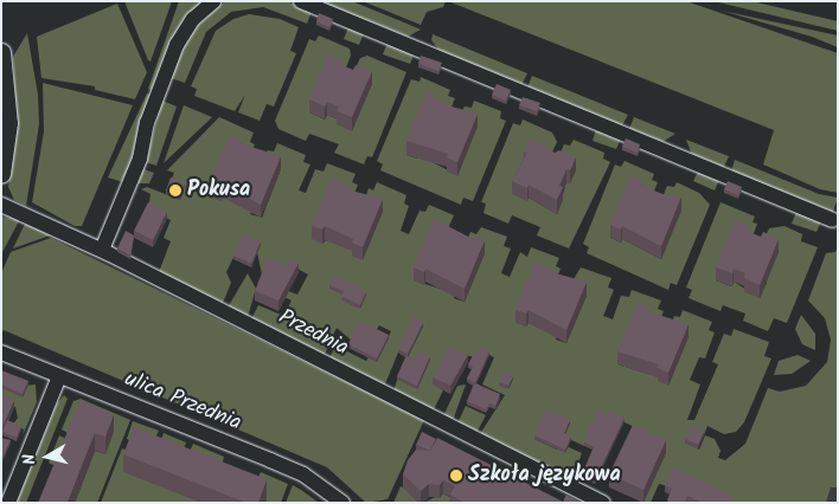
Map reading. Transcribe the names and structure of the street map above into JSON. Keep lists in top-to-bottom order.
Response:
{
  "streets": {
    "street": ["Przednia", "ulica Przednia"]
  },
  "places": ["Pokusa", "Szkoła językowa"],
  "north": "left"
}
